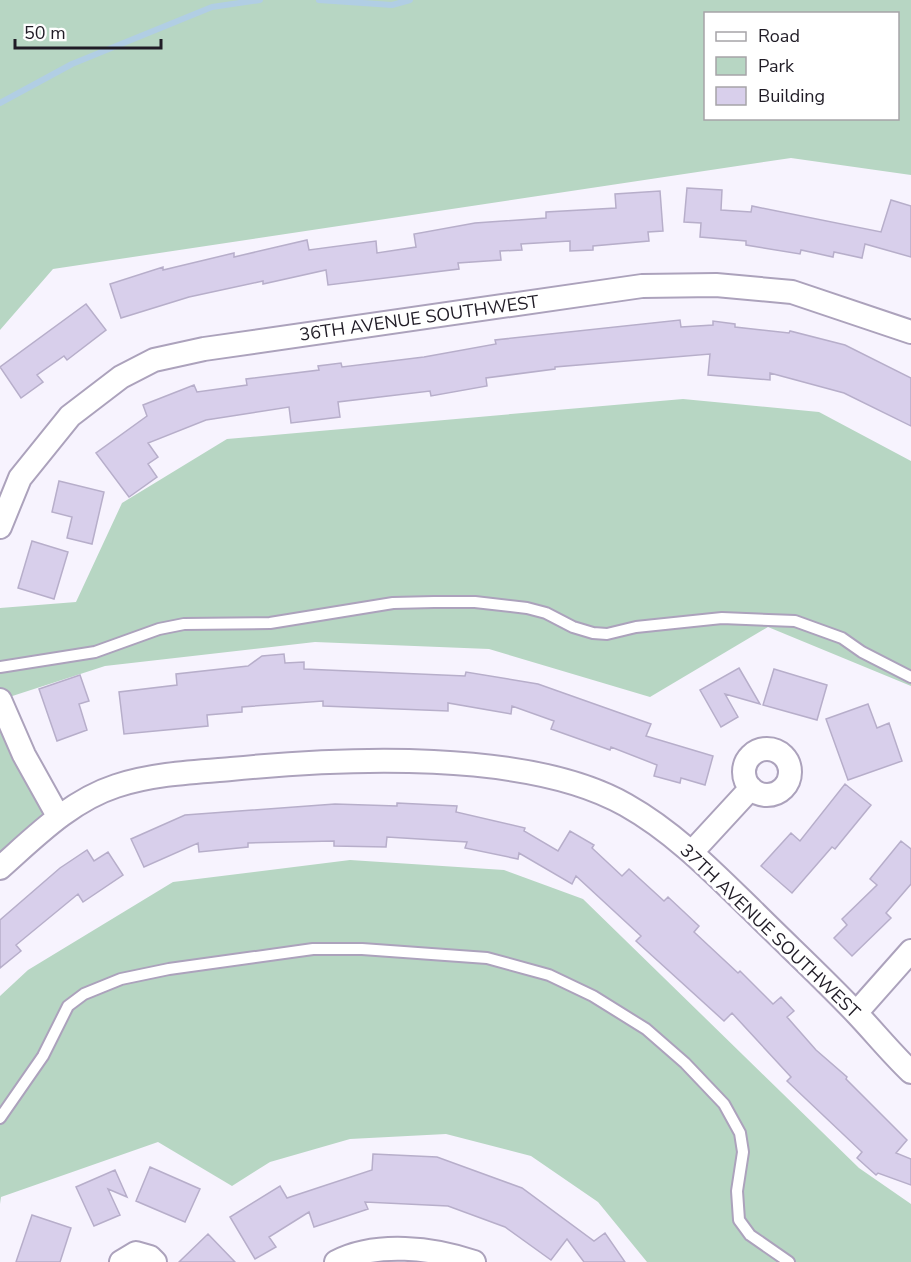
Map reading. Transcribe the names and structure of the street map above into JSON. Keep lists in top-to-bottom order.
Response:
{
  "streets": {
    "street": ["36TH AVENUE SOUTHWEST", "37TH AVENUE SOUTHWEST"]
  },
  "legend": ["Road", "Park", "Building"],
  "scale_bar": "50 m"
}
